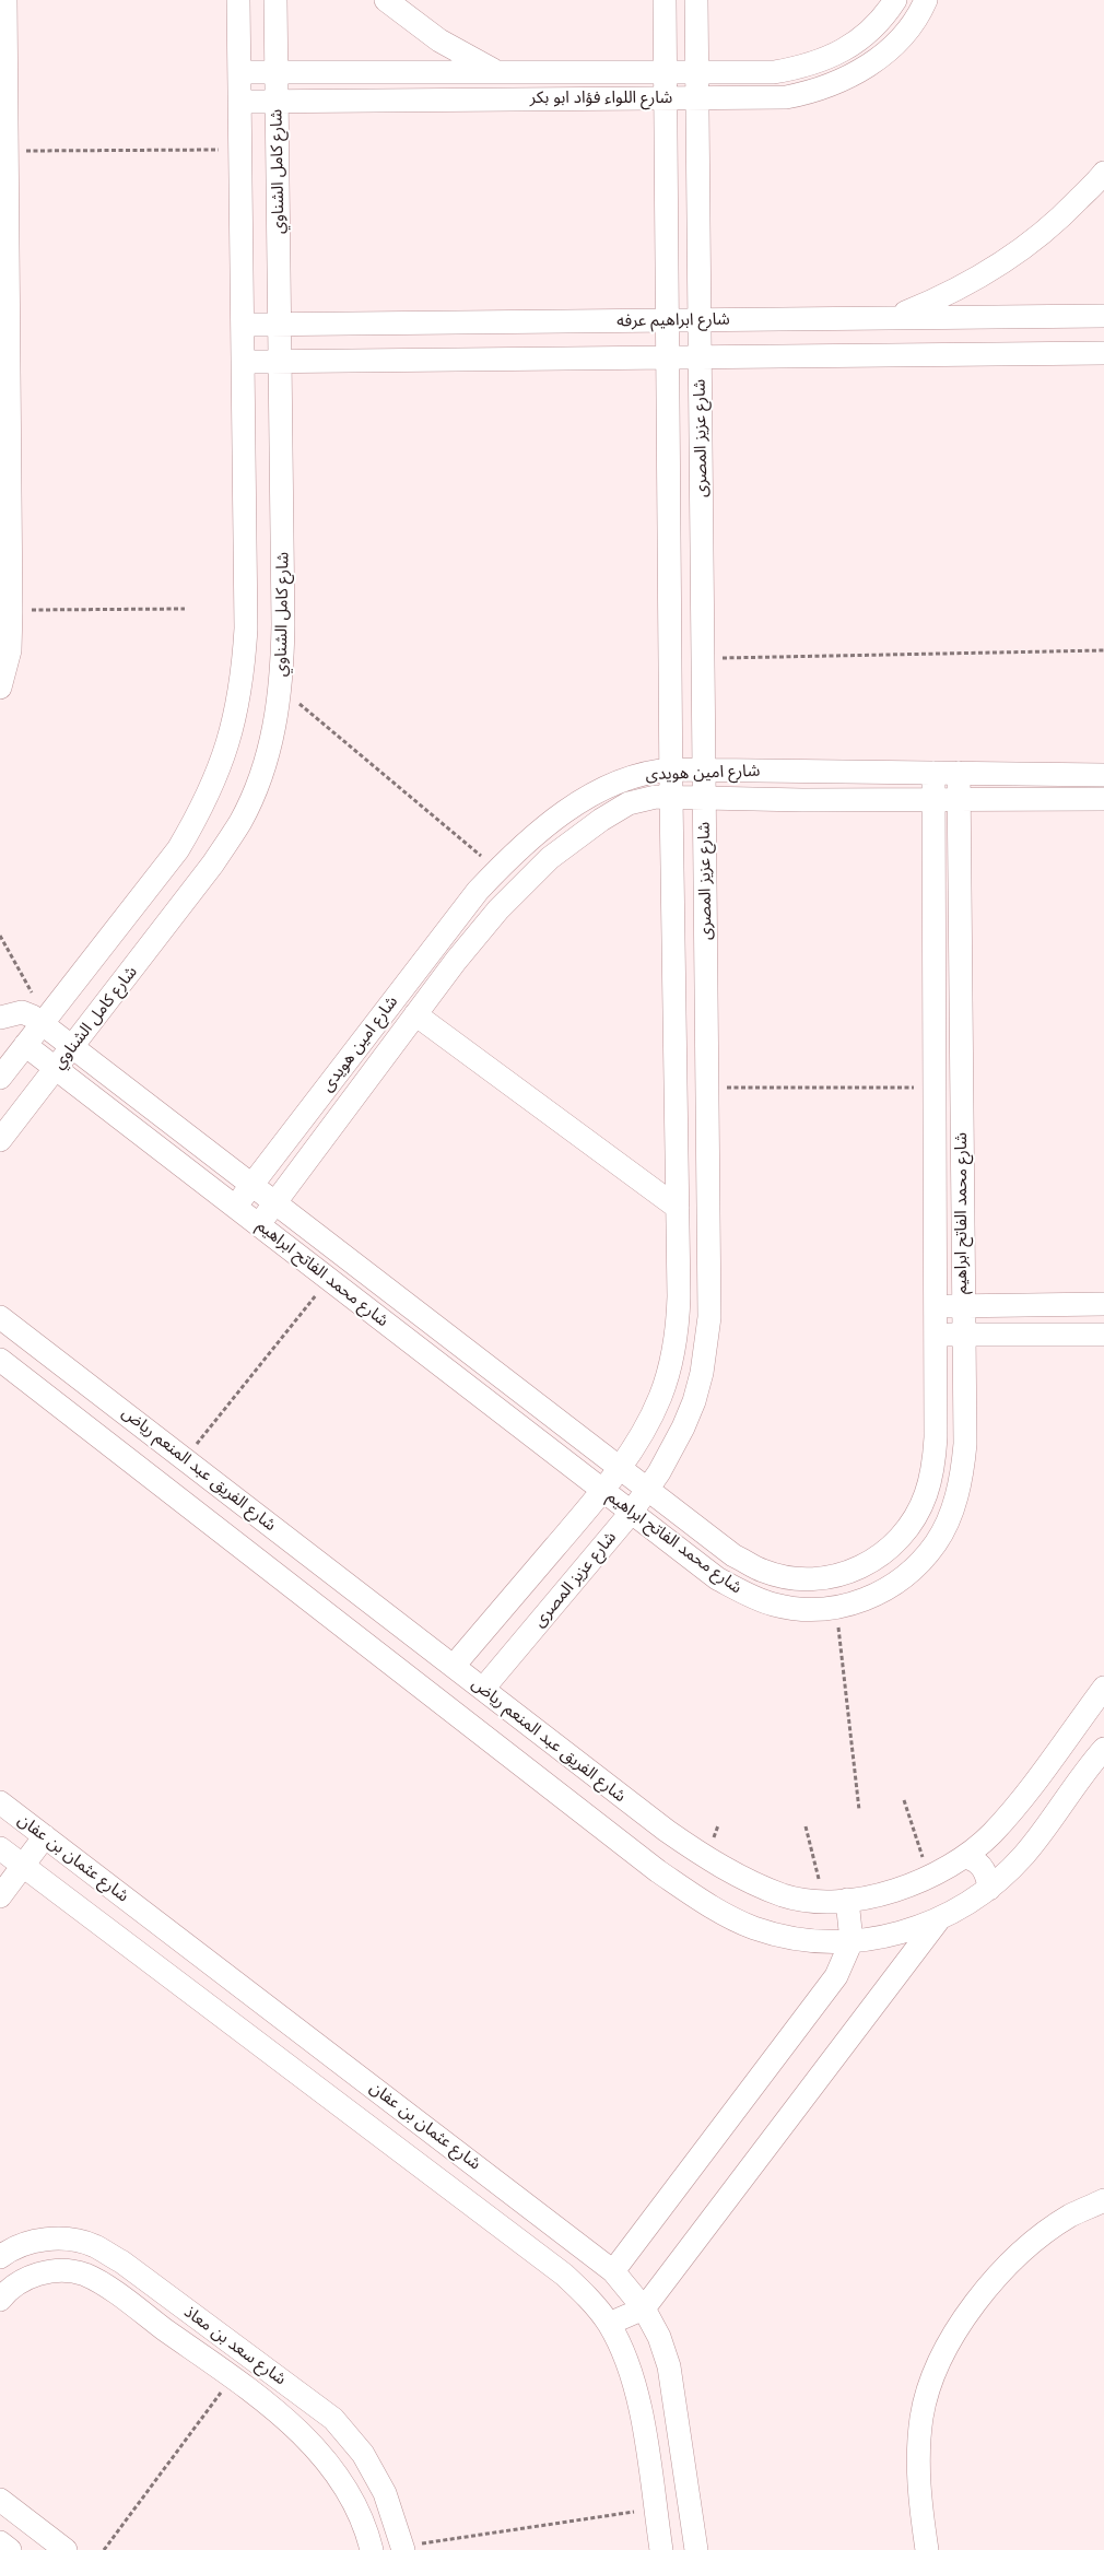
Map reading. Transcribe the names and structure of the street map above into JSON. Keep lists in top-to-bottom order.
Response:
{
  "streets": {
    "street": [
      "شارع اللواء فؤاد ابو بكر",
      "شارع كامل الشناوي",
      "شارع ابراهيم عرفه",
      "شارع عزيز المصرى",
      "شارع امين هويدى",
      "شارع محمد الفاتح ابراهيم",
      "شارع الفريق عبد المنعم رياض",
      "شارع عثمان بن عفان",
      "شارع سعد بن معاذ"
    ]
  },
  "crossings": [
    ["شارع اللواء فؤاد ابو بكر", "شارع كامل الشناوي"],
    ["شارع اللواء فؤاد ابو بكر", "شارع عزيز المصرى"],
    ["شارع كامل الشناوي", "شارع ابراهيم عرفه"],
    ["شارع كامل الشناوي", "شارع محمد الفاتح ابراهيم"],
    ["شارع ابراهيم عرفه", "شارع عزيز المصرى"],
    ["شارع عزيز المصرى", "شارع امين هويدى"],
    ["شارع عزيز المصرى", "شارع محمد الفاتح ابراهيم"],
    ["شارع عزيز المصرى", "شارع الفريق عبد المنعم رياض"],
    ["شارع امين هويدى", "شارع محمد الفاتح ابراهيم"]
  ]
}
